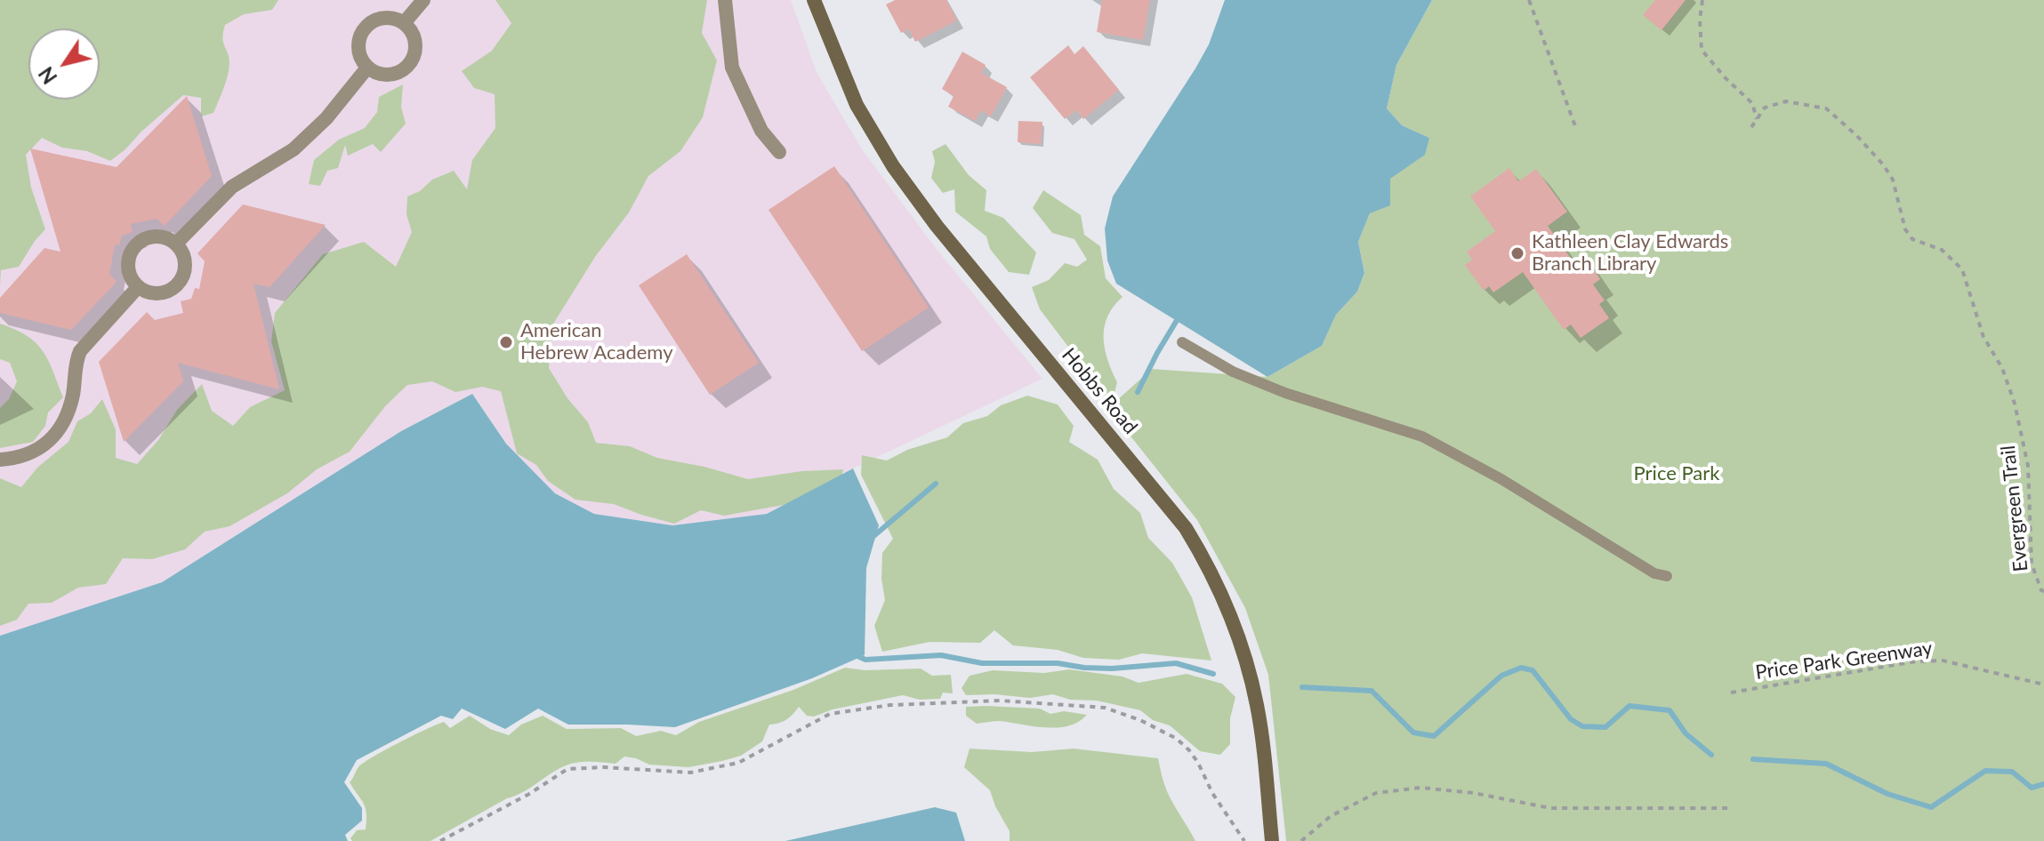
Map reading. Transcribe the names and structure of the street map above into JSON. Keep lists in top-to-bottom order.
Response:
{
  "streets": {
    "street": ["Hobbs Road"],
    "path": ["Evergreen Trail", "Price Park Greenway"]
  },
  "parks": ["Price Park"],
  "places": ["Kathleen Clay Edwards Branch Library", "American Hebrew Academy"],
  "north": "bottom left"
}
